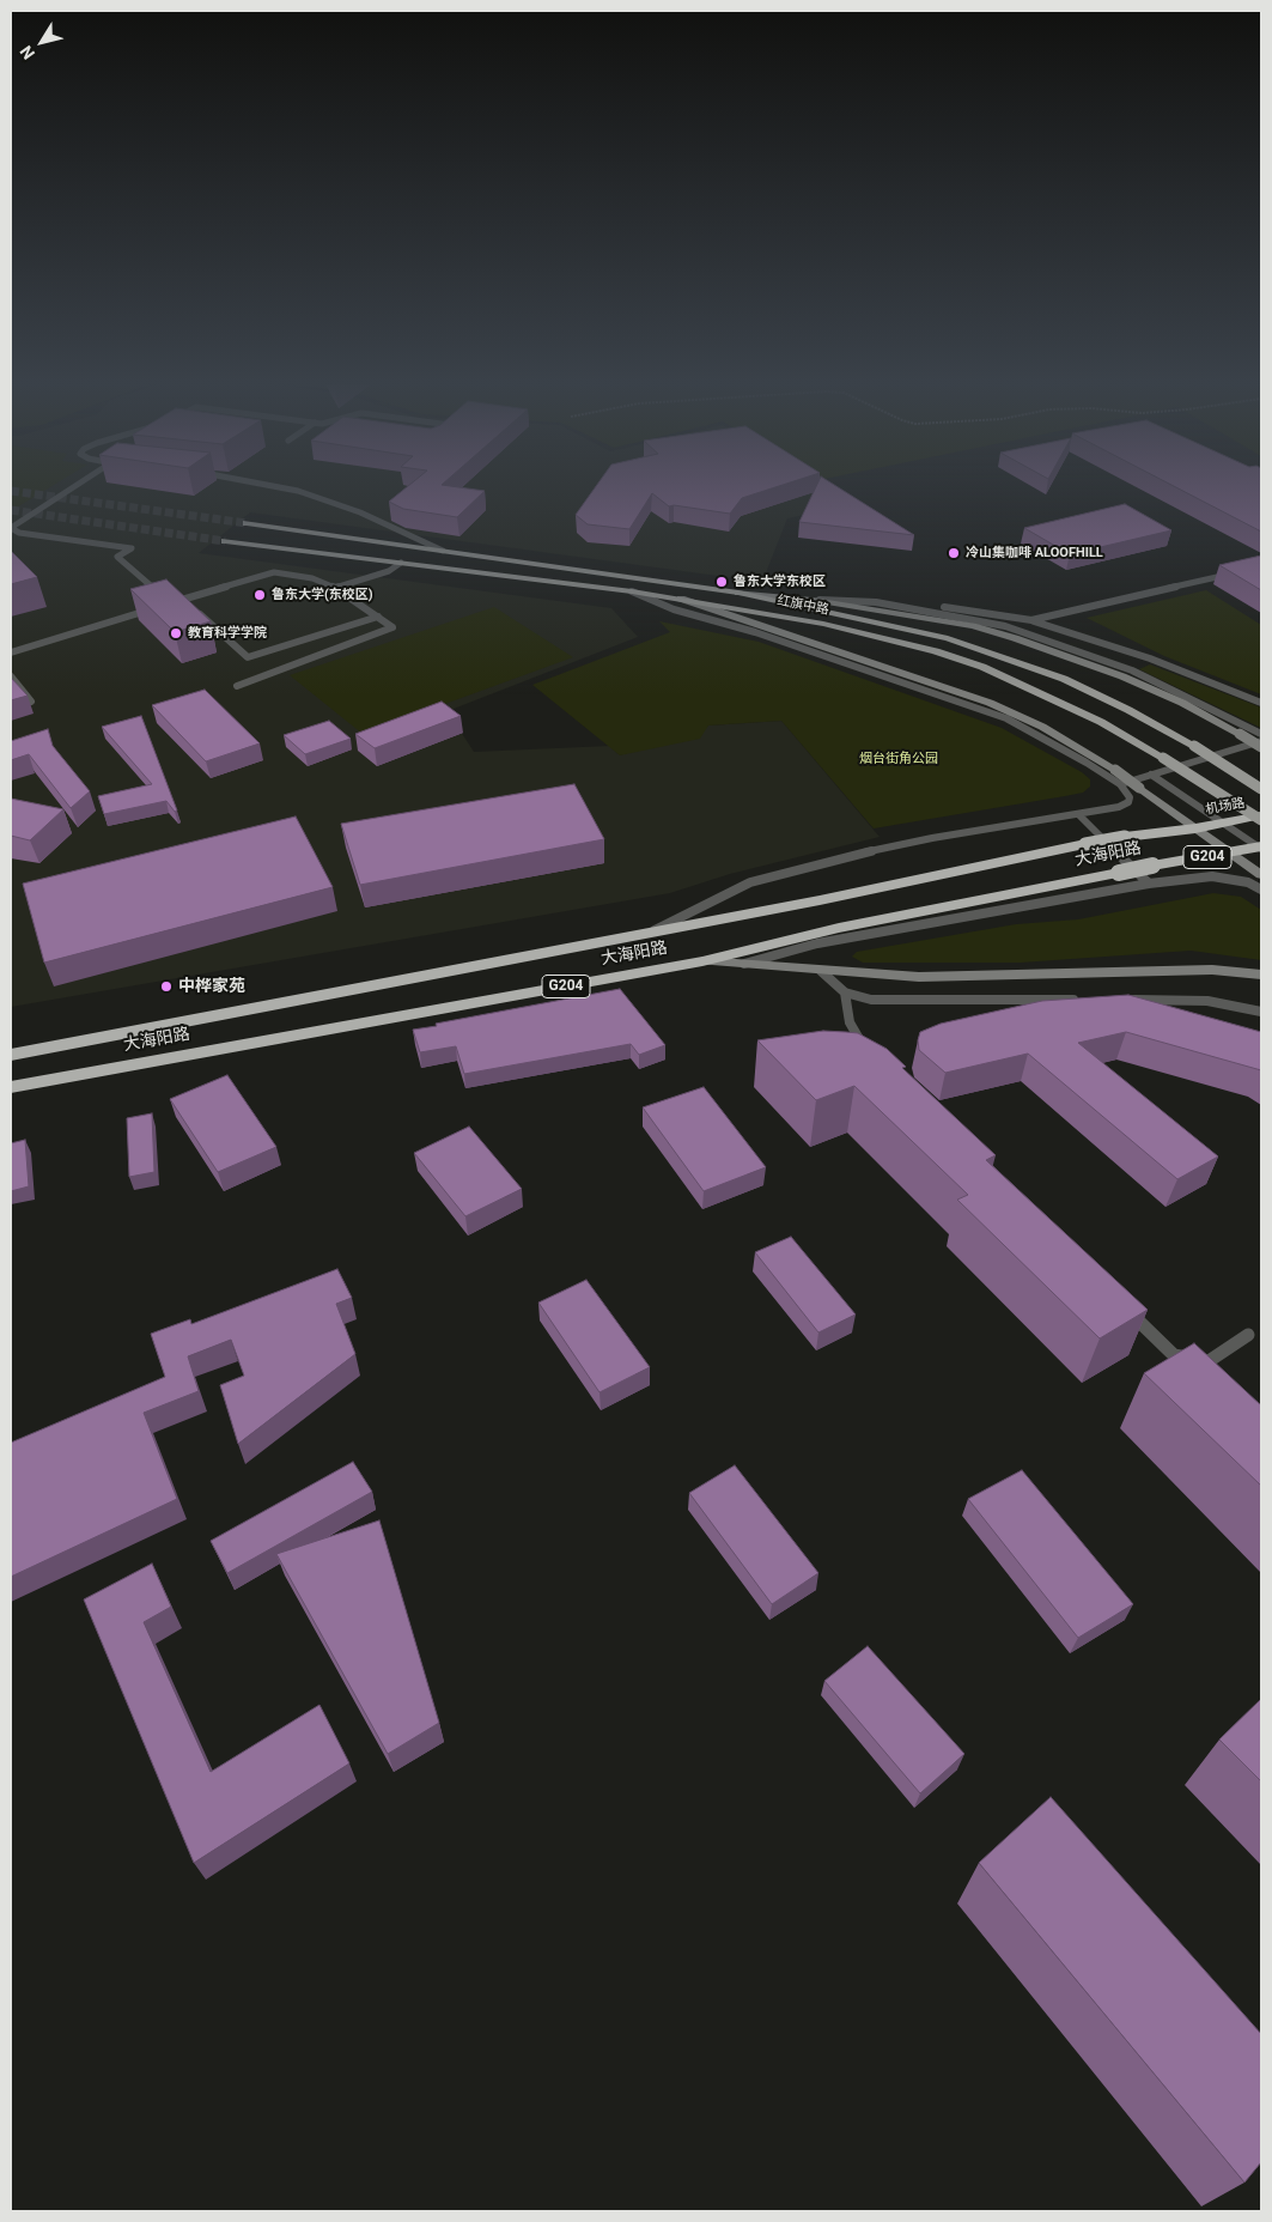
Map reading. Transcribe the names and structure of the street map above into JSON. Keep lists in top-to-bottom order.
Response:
{
  "streets": {
    "highway": ["机场路", "大海阳路", "G204"],
    "main road": ["红旗中路"]
  },
  "crossings": [
    ["机场路", "大海阳路"]
  ],
  "parks": ["烟台街角公园"],
  "places": [
    "冷山集咖啡 ALOOFHILL",
    "鲁东大学东校区",
    "鲁东大学(东校区)",
    "教育科学学院",
    "中桦家苑"
  ],
  "north": "bottom left"
}
